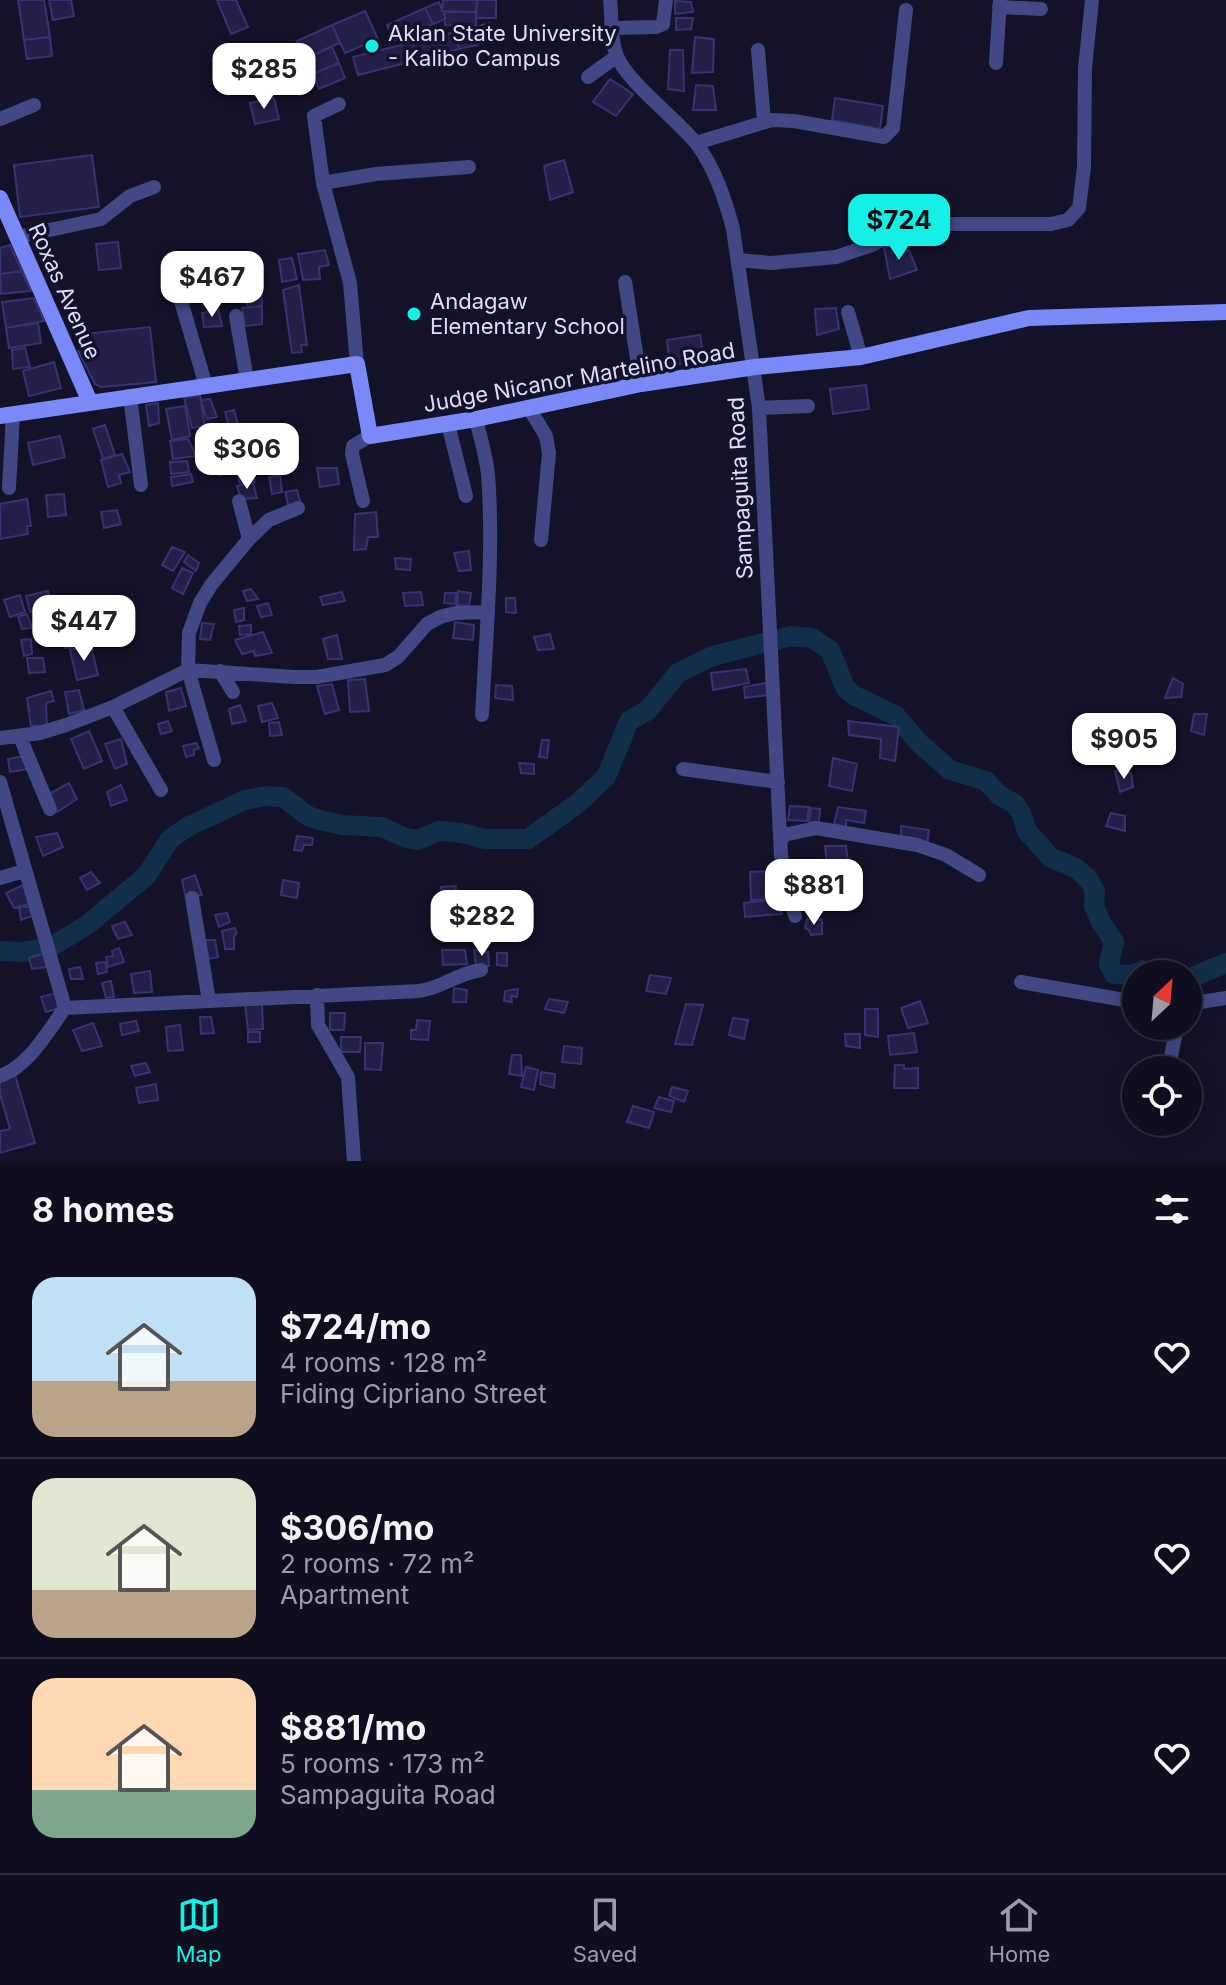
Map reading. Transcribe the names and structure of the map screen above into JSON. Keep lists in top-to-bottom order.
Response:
{
  "streets": {
    "street": ["Roxas Avenue", "Judge Nicanor Martelino Road", "Sampaguita Road"]
  },
  "crossings": [
    ["Judge Nicanor Martelino Road", "Sampaguita Road"]
  ],
  "places": ["Aklan State University - Kalibo Campus", "Andagaw Elementary School"],
  "north": "top right",
  "page": {
    "price": [
      "$285",
      "$724",
      "$467",
      "$306",
      "$447",
      "$905",
      "$881",
      "$282"
    ],
    "heading": "8 homes",
    "list": [
      {
        "name": "$724/mo",
        "note": "4 rooms · 128 m² · Fiding Cipriano Street"
      },
      {
        "name": "$306/mo",
        "note": "2 rooms · 72 m² · Apartment"
      },
      {
        "name": "$881/mo",
        "note": "5 rooms · 173 m² · Sampaguita Road"
      }
    ],
    "tabs": ["Map", "Saved", "Home"]
  }
}
